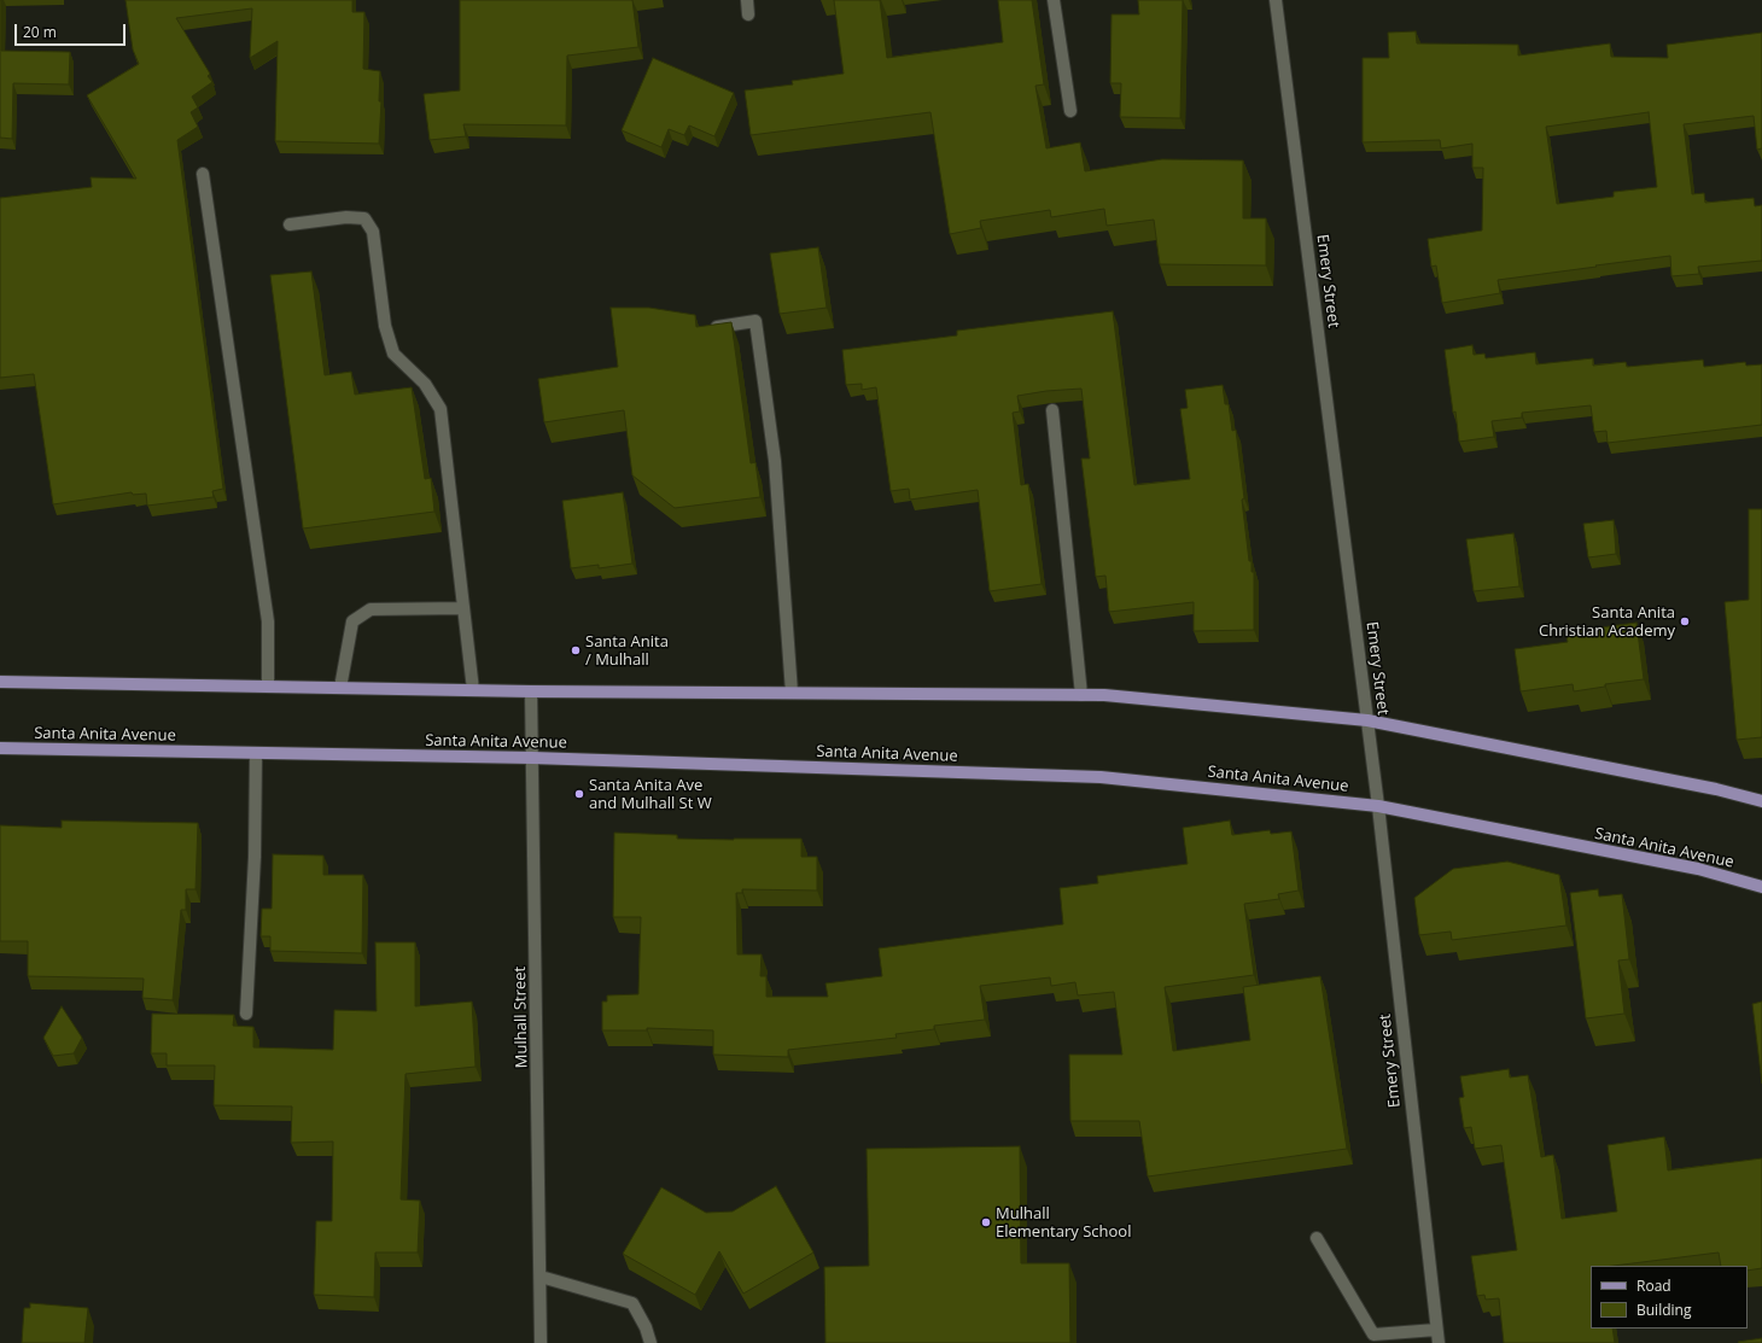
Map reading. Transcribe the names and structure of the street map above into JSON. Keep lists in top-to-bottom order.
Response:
{
  "streets": {
    "main road": ["Santa Anita Avenue"],
    "street": ["Emery Street", "Mulhall Street"]
  },
  "crossings": [
    ["Emery Street", "Santa Anita Avenue"],
    ["Santa Anita Avenue", "Mulhall Street"]
  ],
  "places": [
    "Santa Anita Christian Academy",
    "Santa Anita / Mulhall",
    "Santa Anita Ave and Mulhall St W",
    "Mulhall Elementary School"
  ],
  "legend": ["Road", "Building"],
  "scale_bar": "20 m"
}
